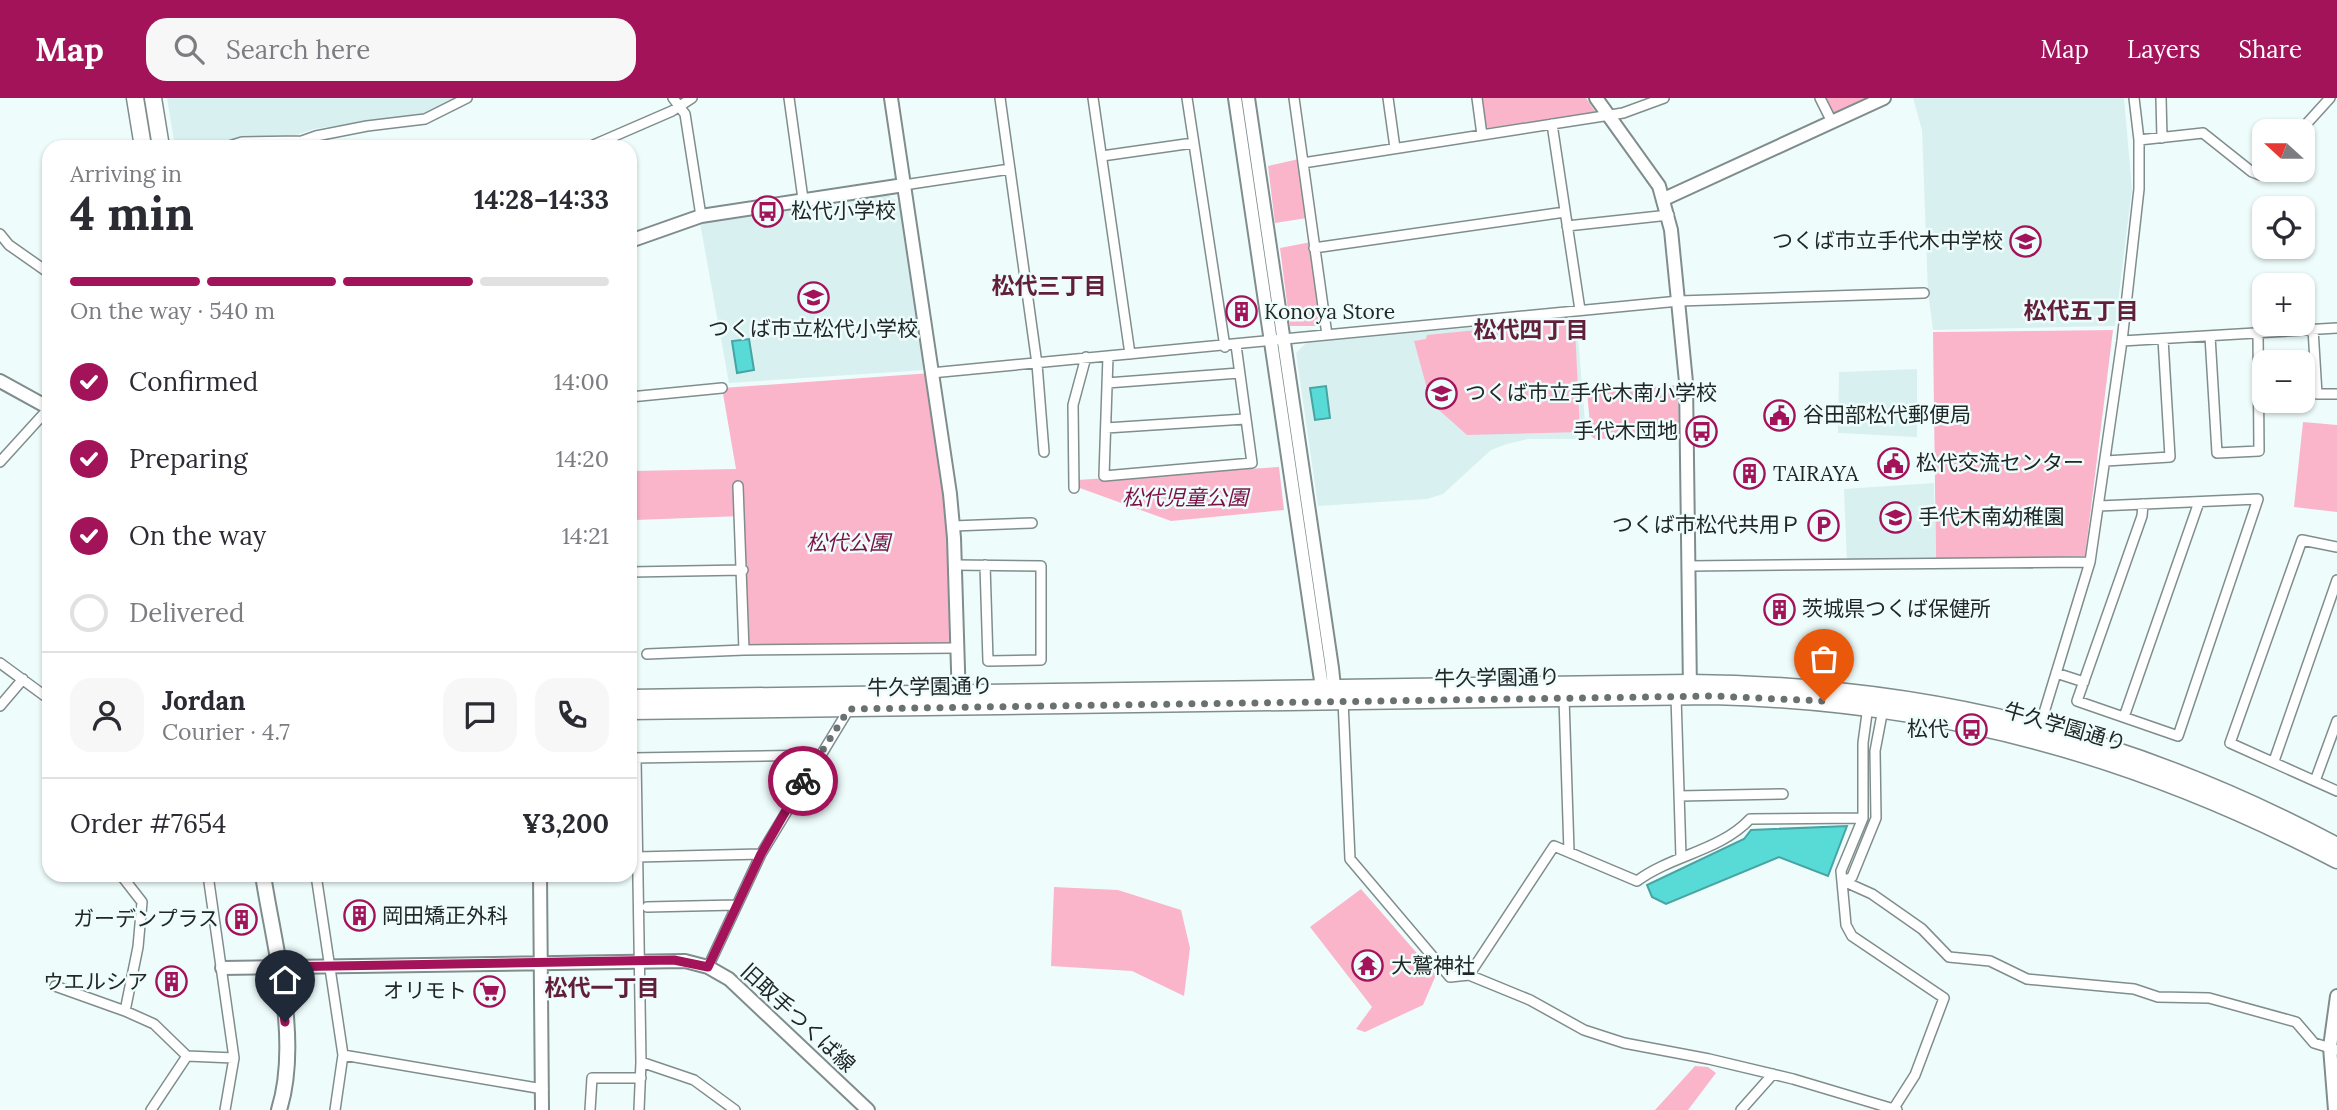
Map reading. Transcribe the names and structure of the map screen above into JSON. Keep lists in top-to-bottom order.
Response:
{
  "streets": {
    "highway": ["牛久学園通り"],
    "street": ["旧取手つくば線"]
  },
  "districts": [
    "松代三丁目",
    "松代五丁目",
    "松代四丁目",
    "松代一丁目"
  ],
  "parks": ["松代児童公園", "松代公園"],
  "places": {
    "bus stop": ["松代小学校", "手代木団地", "松代"],
    "school or university": [
      "つくば市立手代木中学校",
      "つくば市立松代小学校",
      "つくば市立手代木南小学校",
      "手代木南幼稚園"
    ],
    "building": [
      "Konoya Store",
      "TAIRAYA",
      "茨城県つくば保健所",
      "岡田矯正外科",
      "ガーデンプラス",
      "ウエルシア"
    ],
    "public building": ["谷田部松代郵便局", "松代交流センター"],
    "parking": ["つくば市松代共用Ｐ"],
    "temple": ["大鷲神社"],
    "supermarket": ["オリモト"]
  },
  "north": "left",
  "page": {
    "header": "Map",
    "search": "Search here",
    "nav": ["Map", "Layers", "Share"],
    "map_buttons": ["+", "−"],
    "heading": ["4 min", "Arriving in", "14:28–14:33"],
    "panel": [
      "Jordan",
      "Courier · 4.7",
      "Order #7654",
      "¥3,200"
    ],
    "bar": "On the way · 540 m",
    "list": [
      ["Confirmed", "14:00"],
      ["Preparing", "14:20"],
      ["On the way", "14:21"],
      "Delivered"
    ]
  }
}
